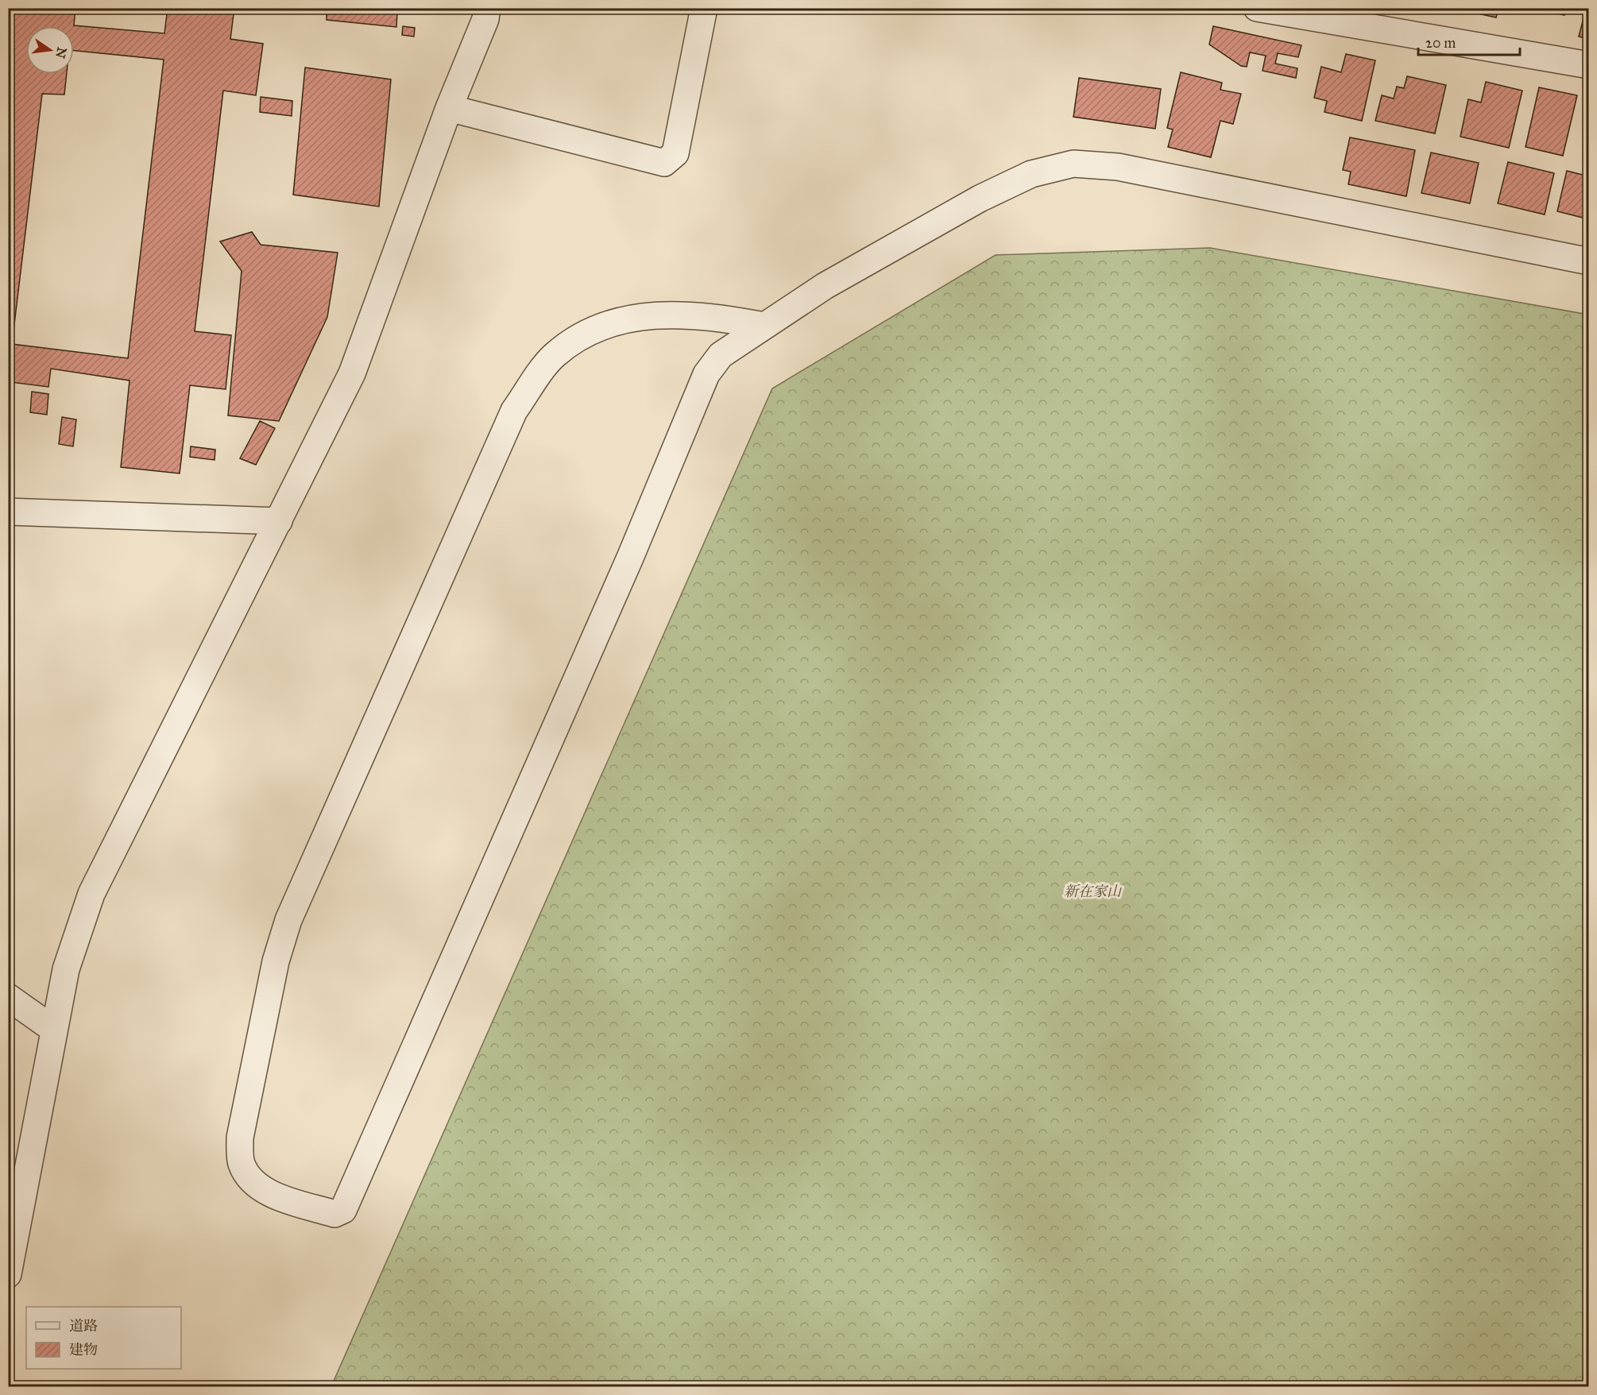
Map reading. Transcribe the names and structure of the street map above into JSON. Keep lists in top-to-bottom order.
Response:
{
  "parks": ["新在家山"],
  "legend": ["道路", "建物"],
  "scale_bar": "20 m",
  "north": "right"
}
